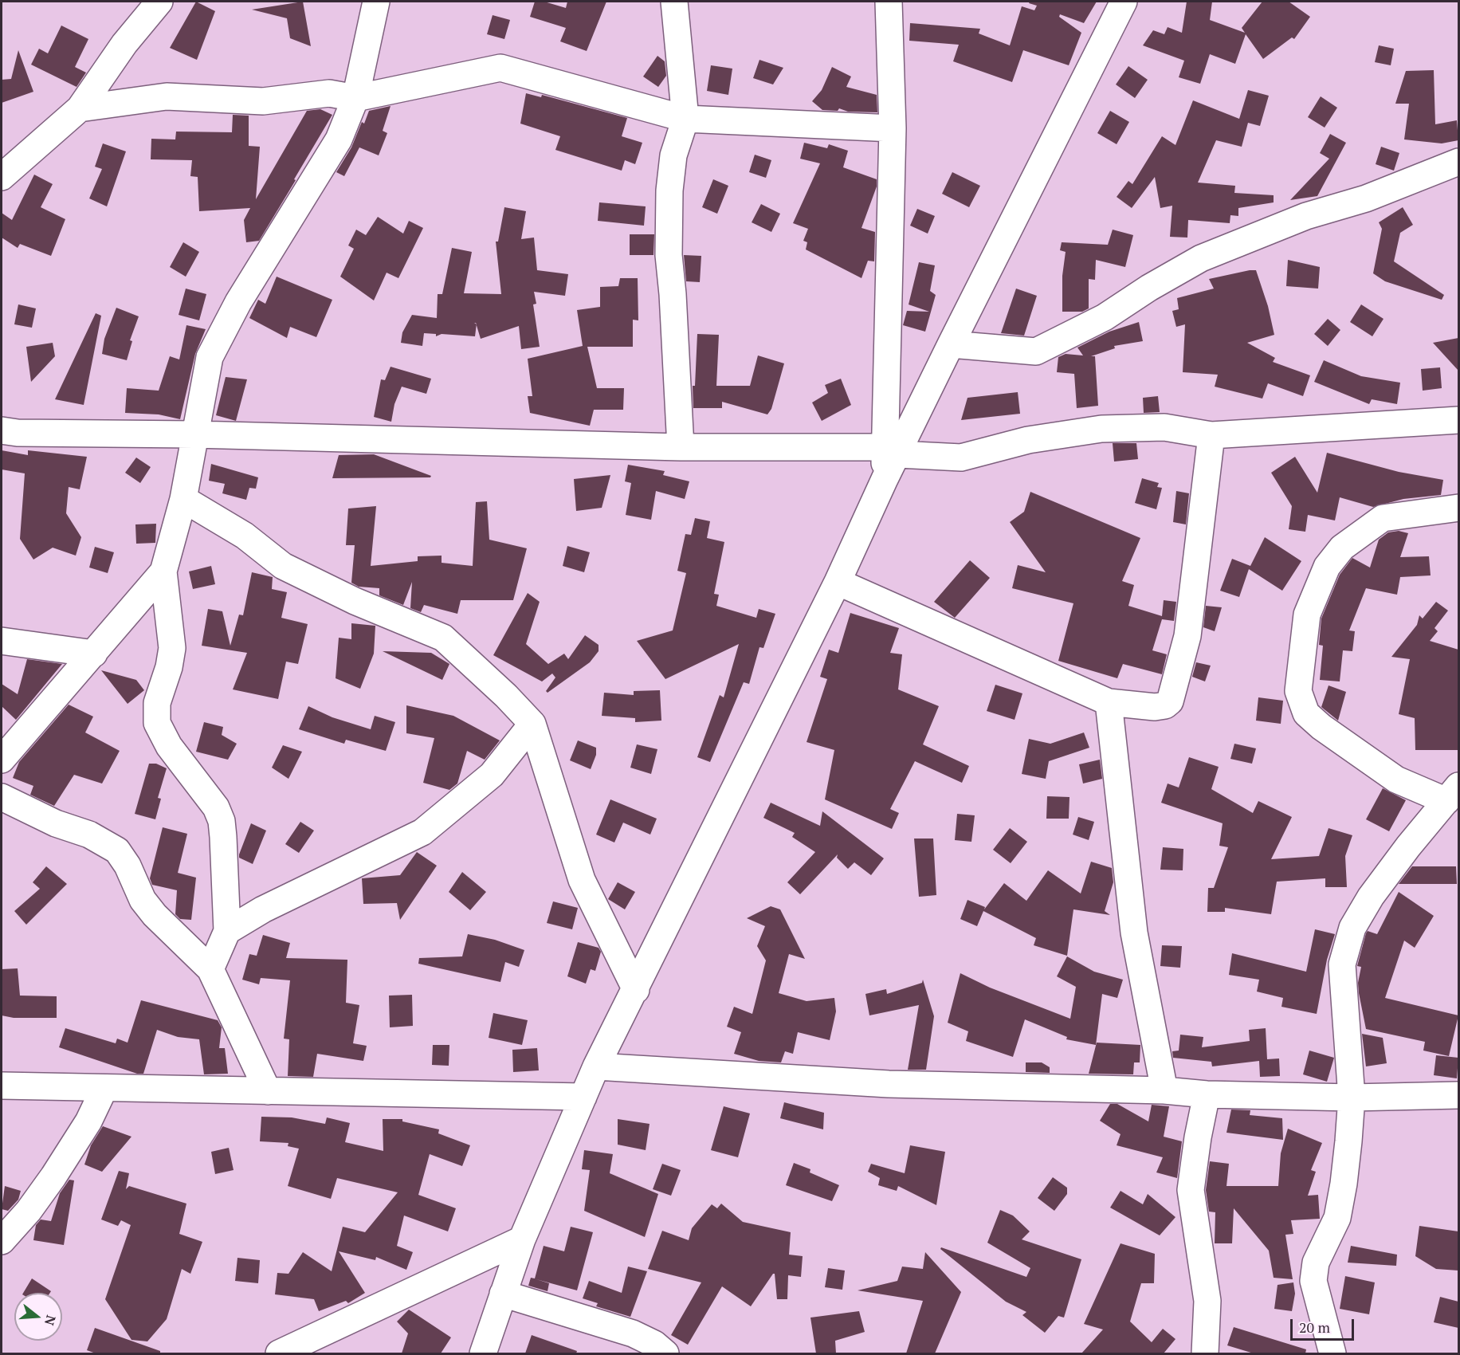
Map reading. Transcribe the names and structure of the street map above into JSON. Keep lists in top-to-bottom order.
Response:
{
  "scale_bar": "20 m",
  "north": "right"
}
